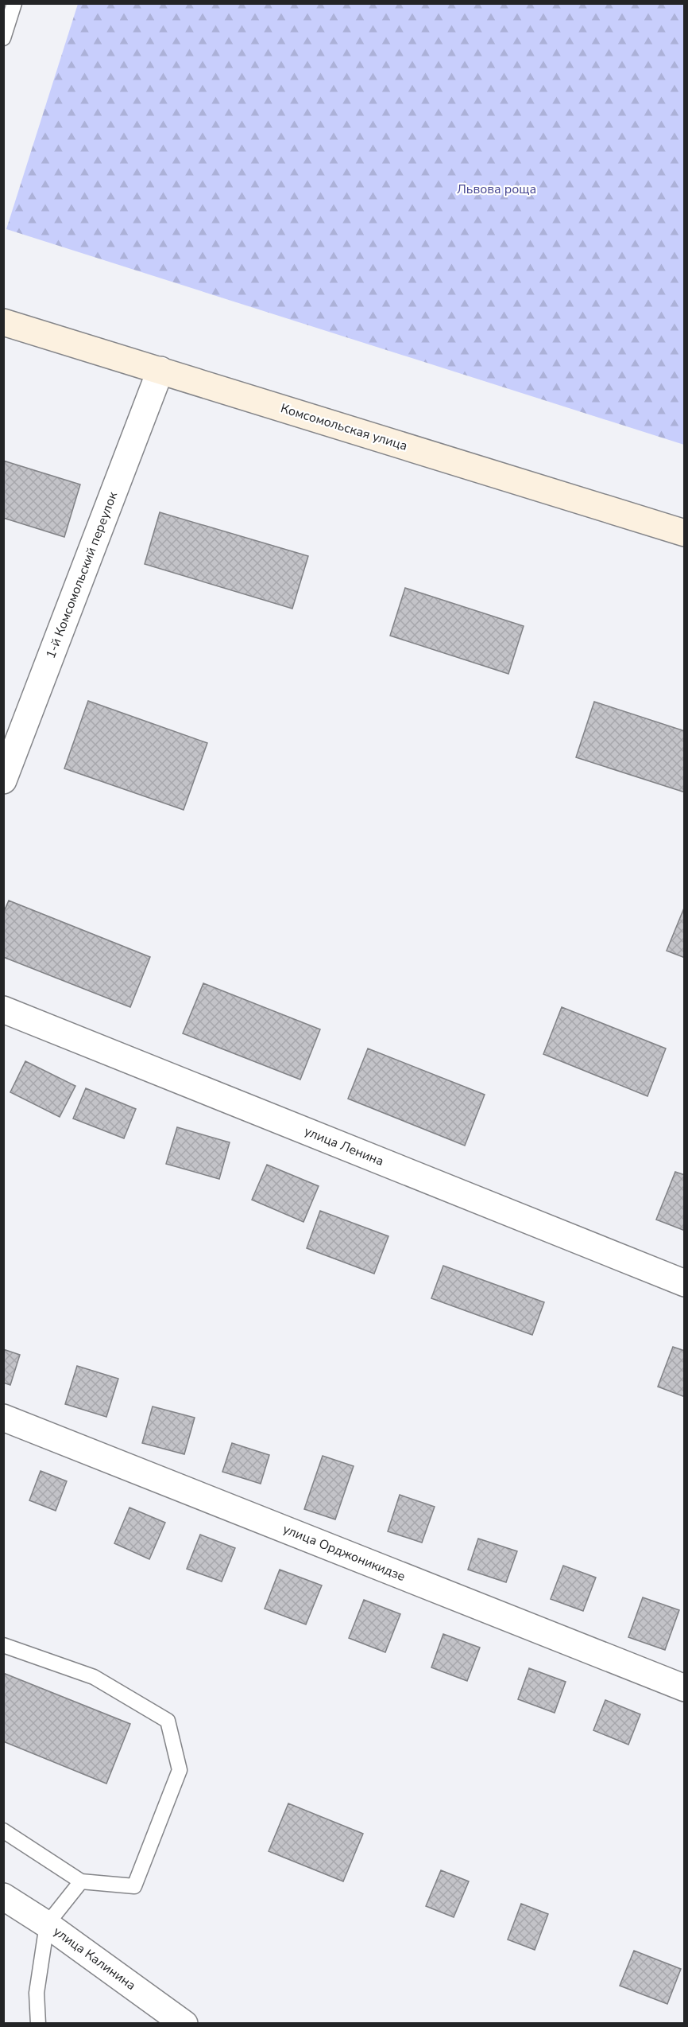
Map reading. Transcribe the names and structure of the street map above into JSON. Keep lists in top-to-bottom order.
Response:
{
  "streets": {
    "main road": ["Комсомольская улица"],
    "street": [
      "1-й Комсомольский переулок",
      "улица Ленина",
      "улица Орджоникидзе",
      "улица Калинина"
    ]
  },
  "crossings": [
    ["Комсомольская улица", "1-й Комсомольский переулок"]
  ],
  "parks": ["Львова роща"]
}
